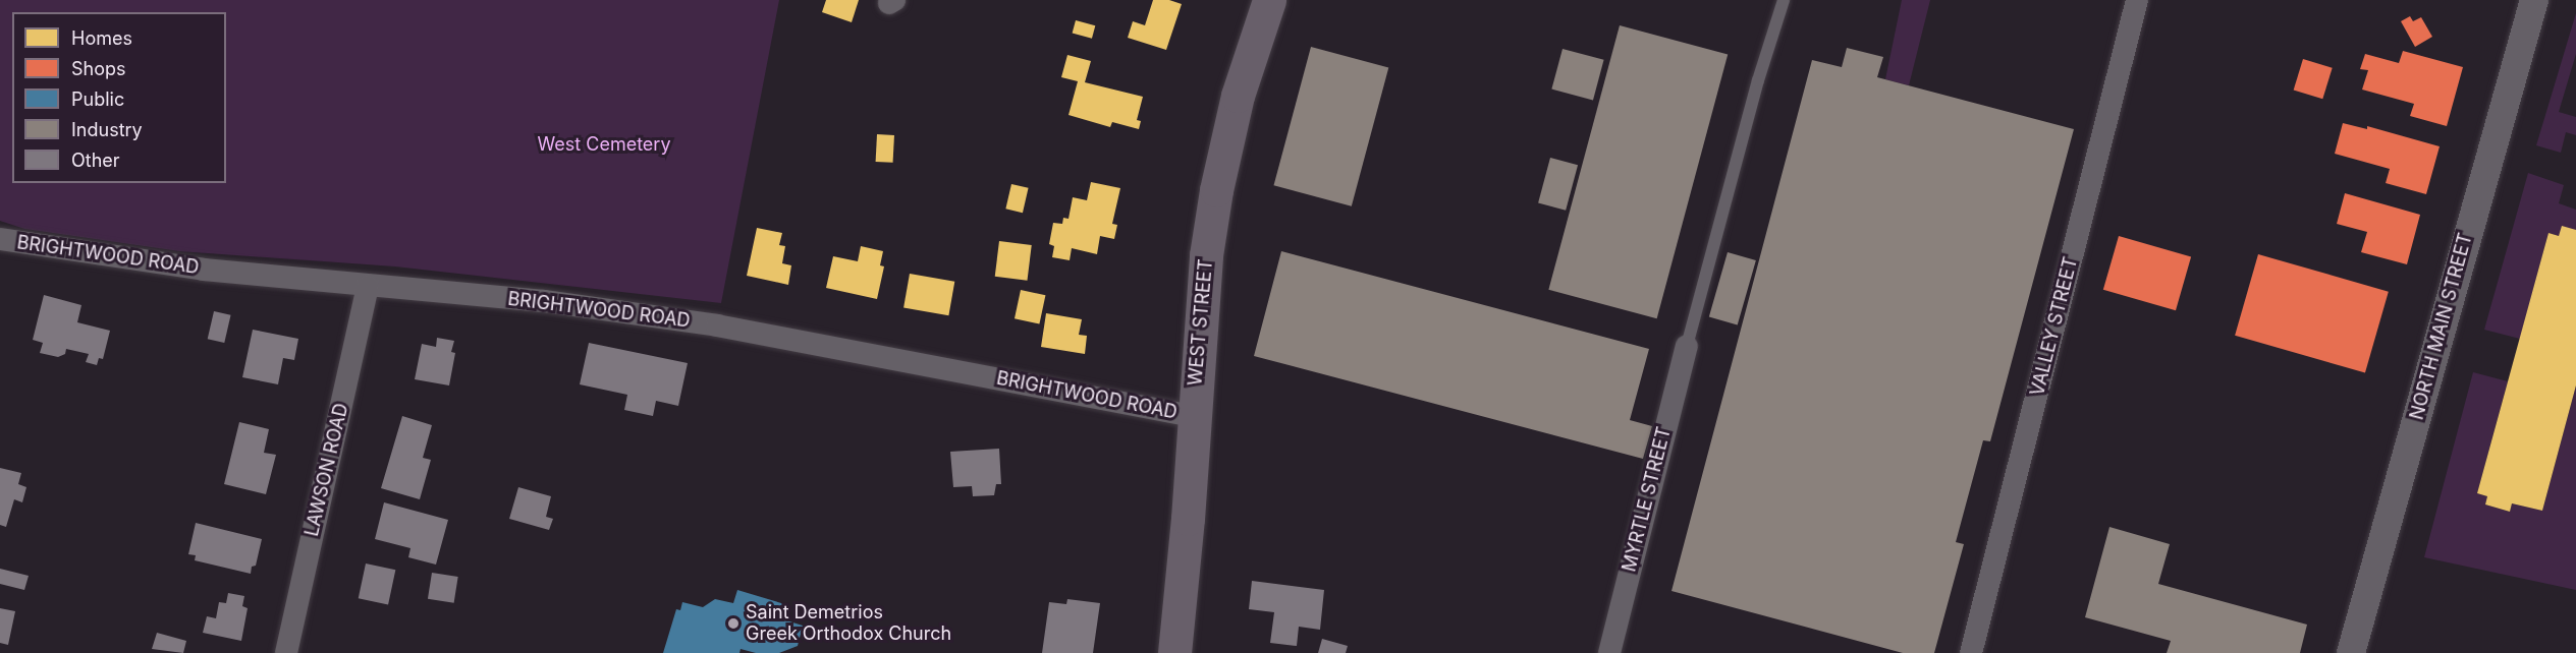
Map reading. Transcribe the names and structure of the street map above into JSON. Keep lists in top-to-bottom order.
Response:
{
  "streets": {
    "main road": ["WEST STREET"],
    "street": [
      "BRIGHTWOOD ROAD",
      "VALLEY STREET",
      "NORTH MAIN STREET",
      "LAWSON ROAD",
      "MYRTLE STREET"
    ]
  },
  "crossings": [
    ["BRIGHTWOOD ROAD", "WEST STREET"],
    ["BRIGHTWOOD ROAD", "LAWSON ROAD"]
  ],
  "parks": ["West Cemetery"],
  "places": ["Saint Demetrios Greek Orthodox Church"],
  "legend": [
    "Homes",
    "Shops",
    "Public",
    "Industry",
    "Other"
  ]
}
